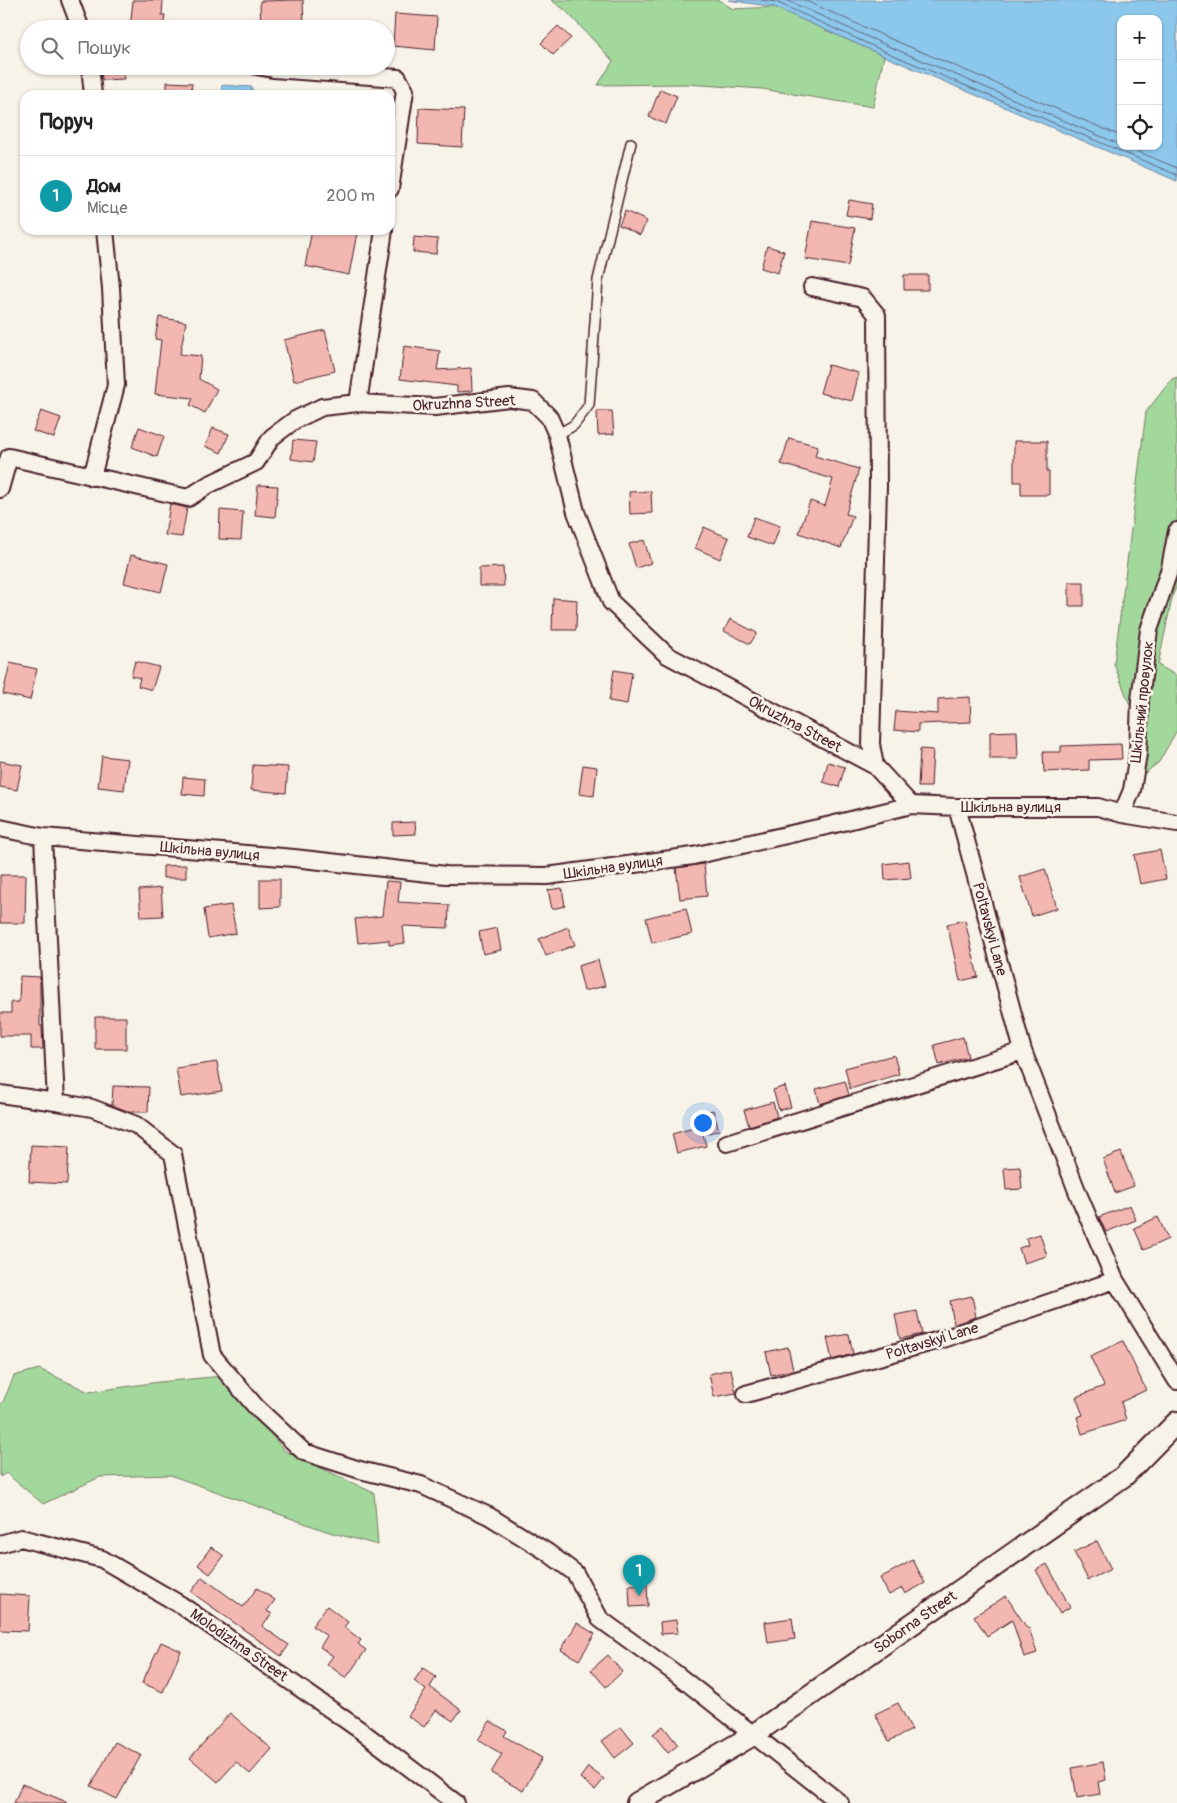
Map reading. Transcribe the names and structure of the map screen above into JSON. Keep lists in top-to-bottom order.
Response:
{
  "streets": {
    "street": [
      "Okruzhna Street",
      "Шкільний провулок",
      "Шкільна вулиця",
      "Poltavskyi Lane",
      "Soborna Street",
      "Molodizhna Street"
    ]
  },
  "crossings": [
    ["Шкільний провулок", "Шкільна вулиця"],
    ["Шкільна вулиця", "Poltavskyi Lane"]
  ],
  "page": {
    "map_buttons": ["+", "−"],
    "search": "Пошук",
    "heading": "Поруч",
    "list": [
      {
        "mark": "1",
        "name": "Дом",
        "note": "Місце",
        "value": "200 m"
      }
    ],
    "pins": "1"
  }
}
